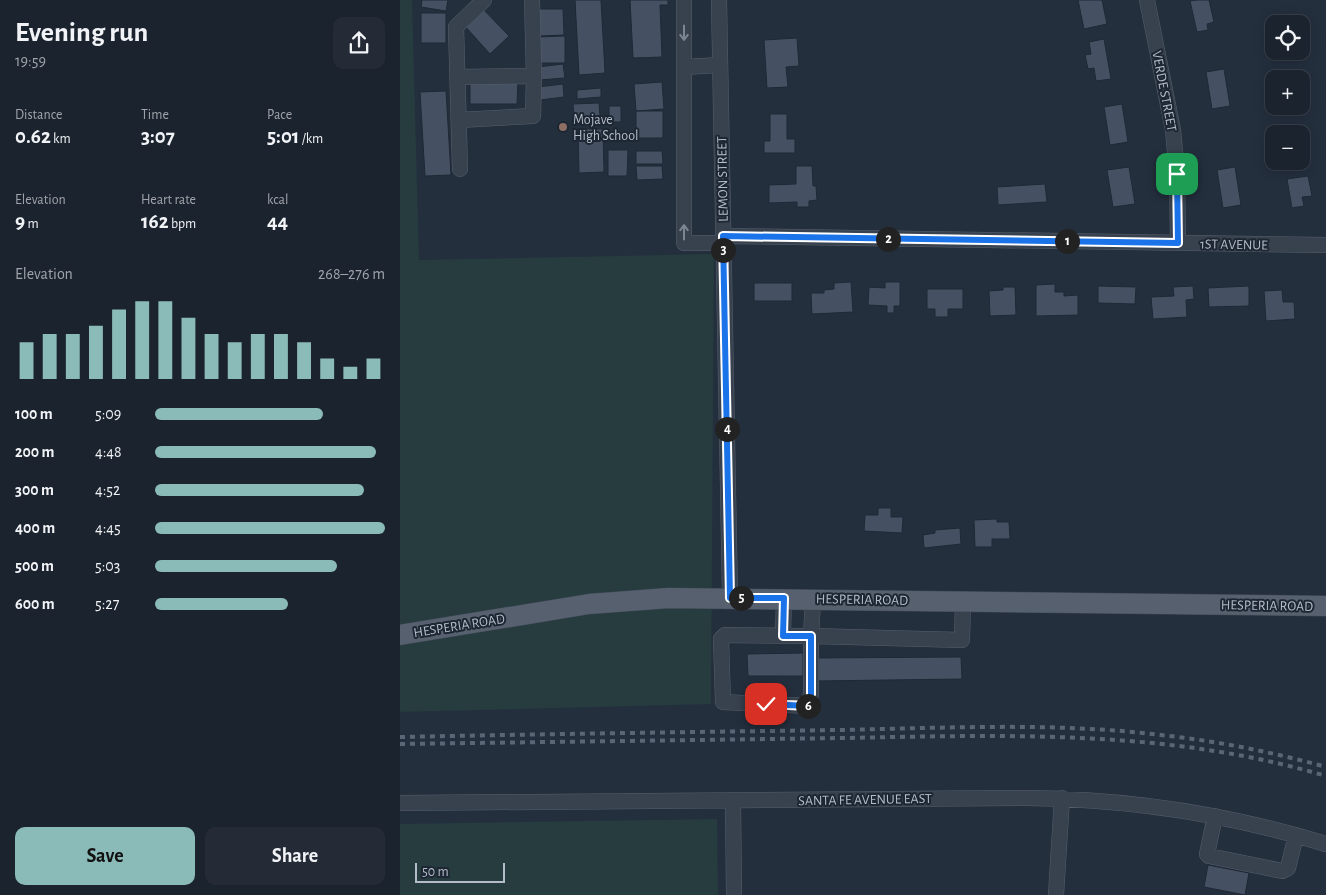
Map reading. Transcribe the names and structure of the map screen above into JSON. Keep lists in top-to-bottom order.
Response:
{
  "streets": {
    "main road": ["HESPERIA ROAD"],
    "street": [
      "VERDE STREET",
      "LEMON STREET",
      "1ST AVENUE",
      "SANTA FE AVENUE EAST"
    ]
  },
  "crossings": [
    ["VERDE STREET", "1ST AVENUE"],
    ["LEMON STREET", "1ST AVENUE"],
    ["LEMON STREET", "HESPERIA ROAD"]
  ],
  "places": ["Mojave High School"],
  "scale_bar": "50 m",
  "page": {
    "heading": ["Evening run", "19:59"],
    "map_buttons": ["+", "−"],
    "stats": [
      ["Distance", "0.62 km"],
      ["Time", "3:07"],
      ["Pace", "5:01 /km"],
      ["Elevation", "9 m"],
      ["Heart rate", "162 bpm"],
      ["kcal", "44"]
    ],
    "pins": [
      "2",
      "1",
      "3",
      "4",
      "5",
      "6"
    ],
    "chart": ["Elevation", "268–276 m"],
    "list": [
      {
        "name": "100 m",
        "note": "5:09"
      },
      {
        "name": "200 m",
        "note": "4:48"
      },
      {
        "name": "300 m",
        "note": "4:52"
      },
      {
        "name": "400 m",
        "note": "4:45"
      },
      {
        "name": "500 m",
        "note": "5:03"
      },
      {
        "name": "600 m",
        "note": "5:27"
      }
    ],
    "buttons": ["Save", "Share"],
    "scale": "50 m"
  }
}
